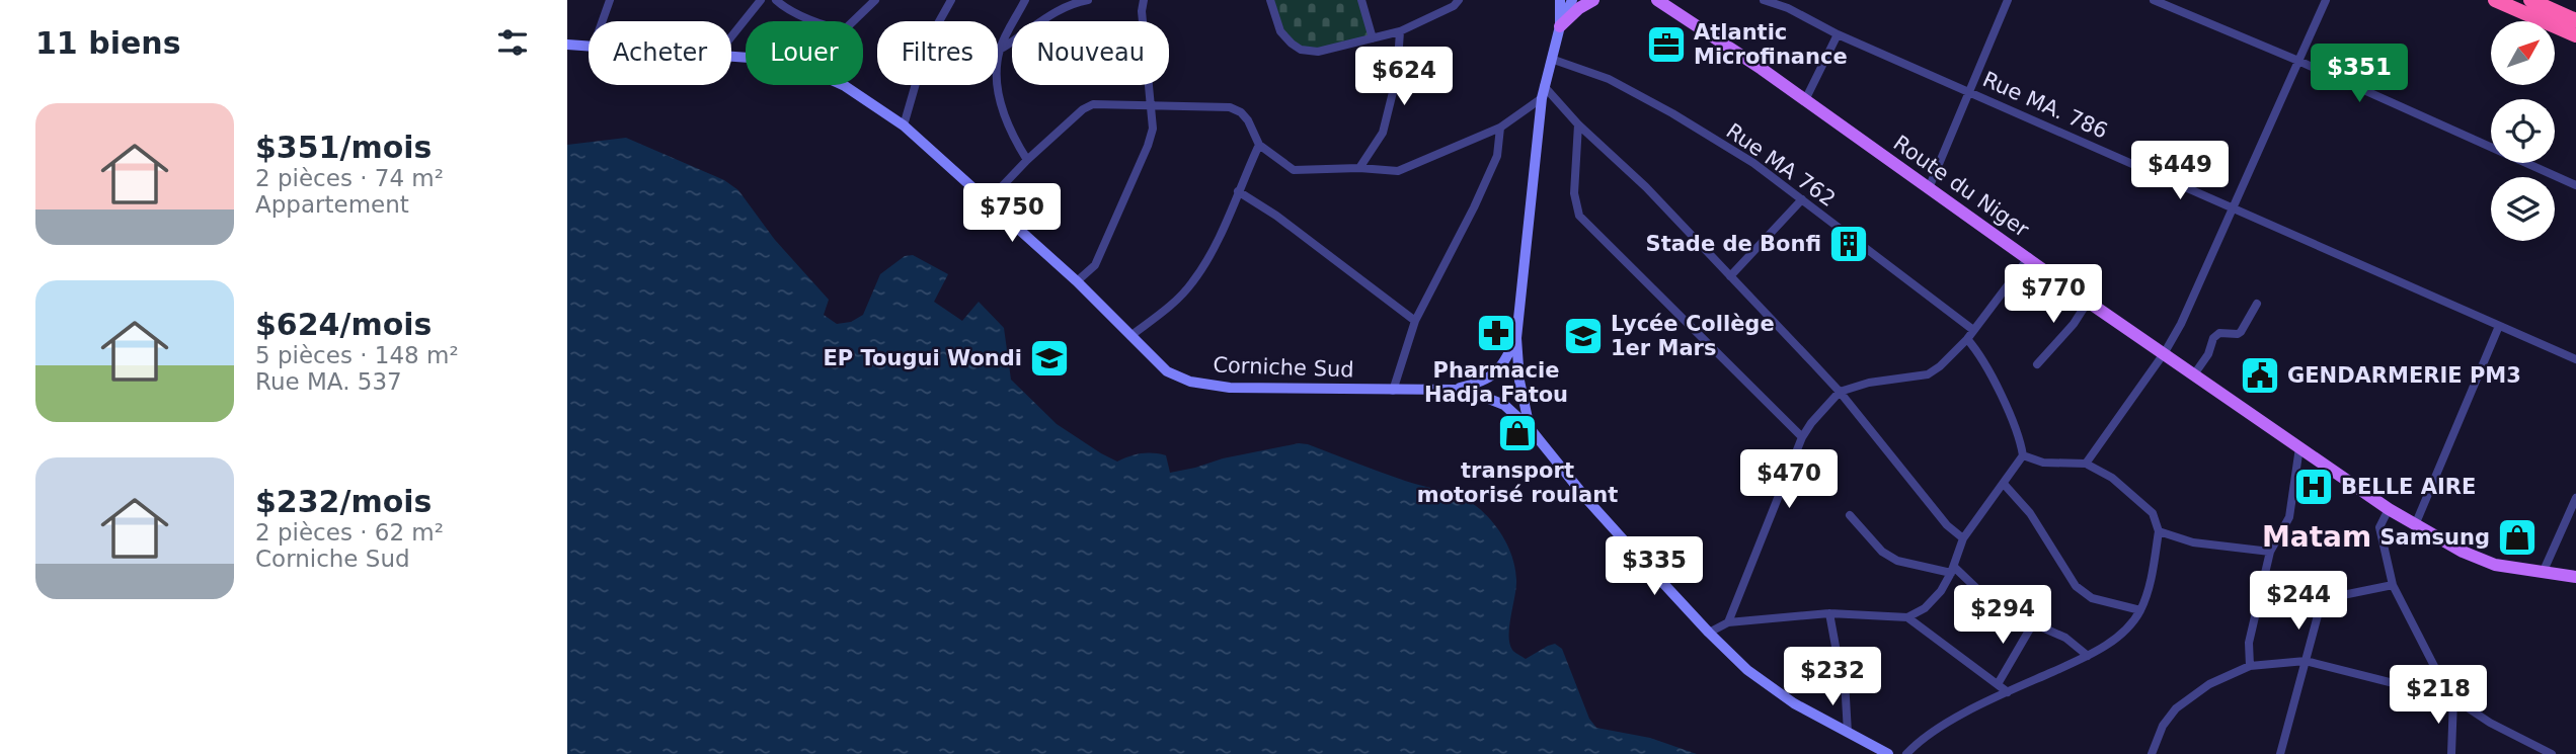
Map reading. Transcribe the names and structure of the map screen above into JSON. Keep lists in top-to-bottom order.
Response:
{
  "streets": {
    "main road": ["Route du Niger", "Corniche Sud"],
    "street": ["Rue MA. 786", "Rue MA 762"]
  },
  "districts": ["Matam"],
  "places": {
    "office": ["Atlantic Microfinance"],
    "building": ["Stade de Bonfi"],
    "pharmacy": ["Pharmacie Hadja Fatou"],
    "school or university": ["Lycée Collège 1er Mars", "EP Tougui Wondi"],
    "public building": ["GENDARMERIE PM3"],
    "shop": ["transport motorisé roulant", "Samsung"],
    "hospital": ["BELLE AIRE"]
  },
  "north": "top right",
  "page": {
    "heading": "11 biens",
    "chip": [
      "Acheter",
      "Louer",
      "Filtres",
      "Nouveau"
    ],
    "price": [
      "$351",
      "$624",
      "$449",
      "$750",
      "$770",
      "$470",
      "$335",
      "$244",
      "$294",
      "$232",
      "$218"
    ],
    "list": [
      {
        "name": "$351/mois",
        "note": "2 pièces · 74 m² · Appartement"
      },
      {
        "name": "$624/mois",
        "note": "5 pièces · 148 m² · Rue MA. 537"
      },
      {
        "name": "$232/mois",
        "note": "2 pièces · 62 m² · Corniche Sud"
      }
    ]
  }
}
